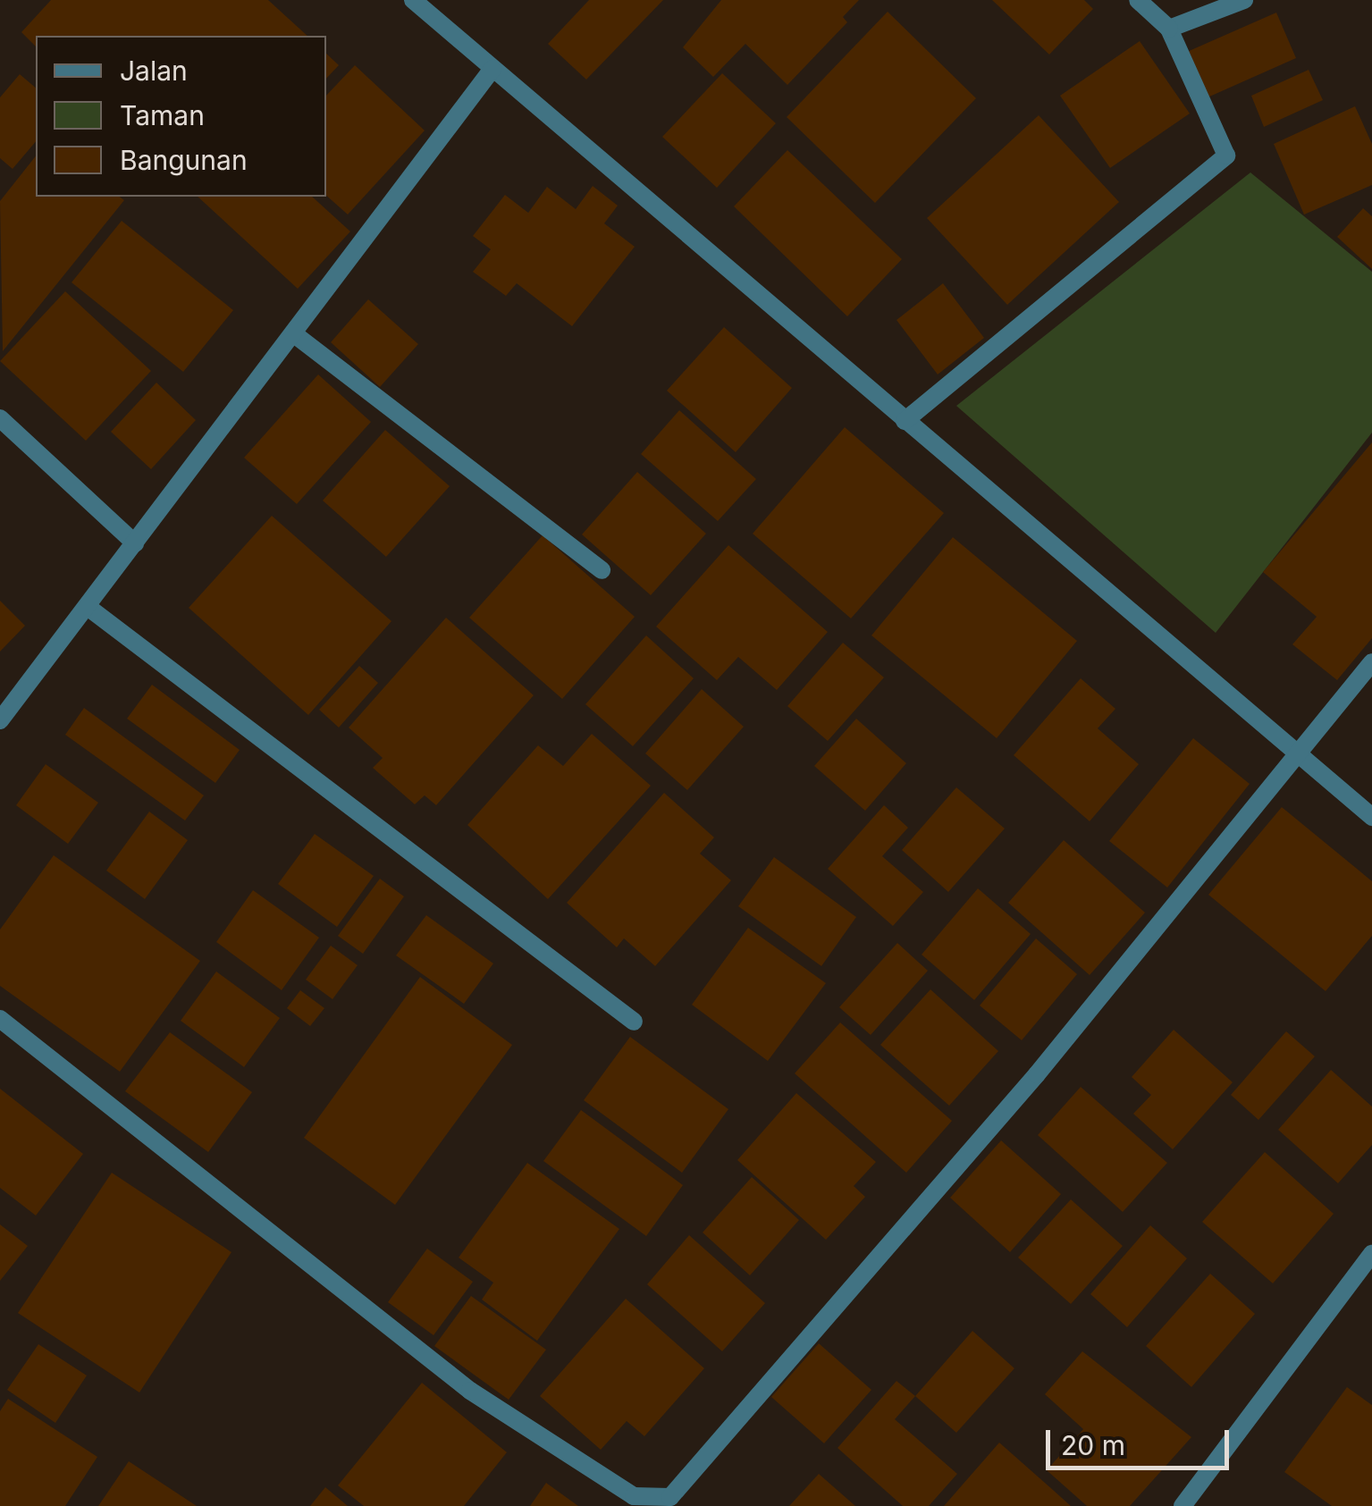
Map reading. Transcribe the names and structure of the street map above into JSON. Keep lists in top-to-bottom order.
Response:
{
  "legend": ["Jalan", "Taman", "Bangunan"],
  "scale_bar": "20 m"
}
